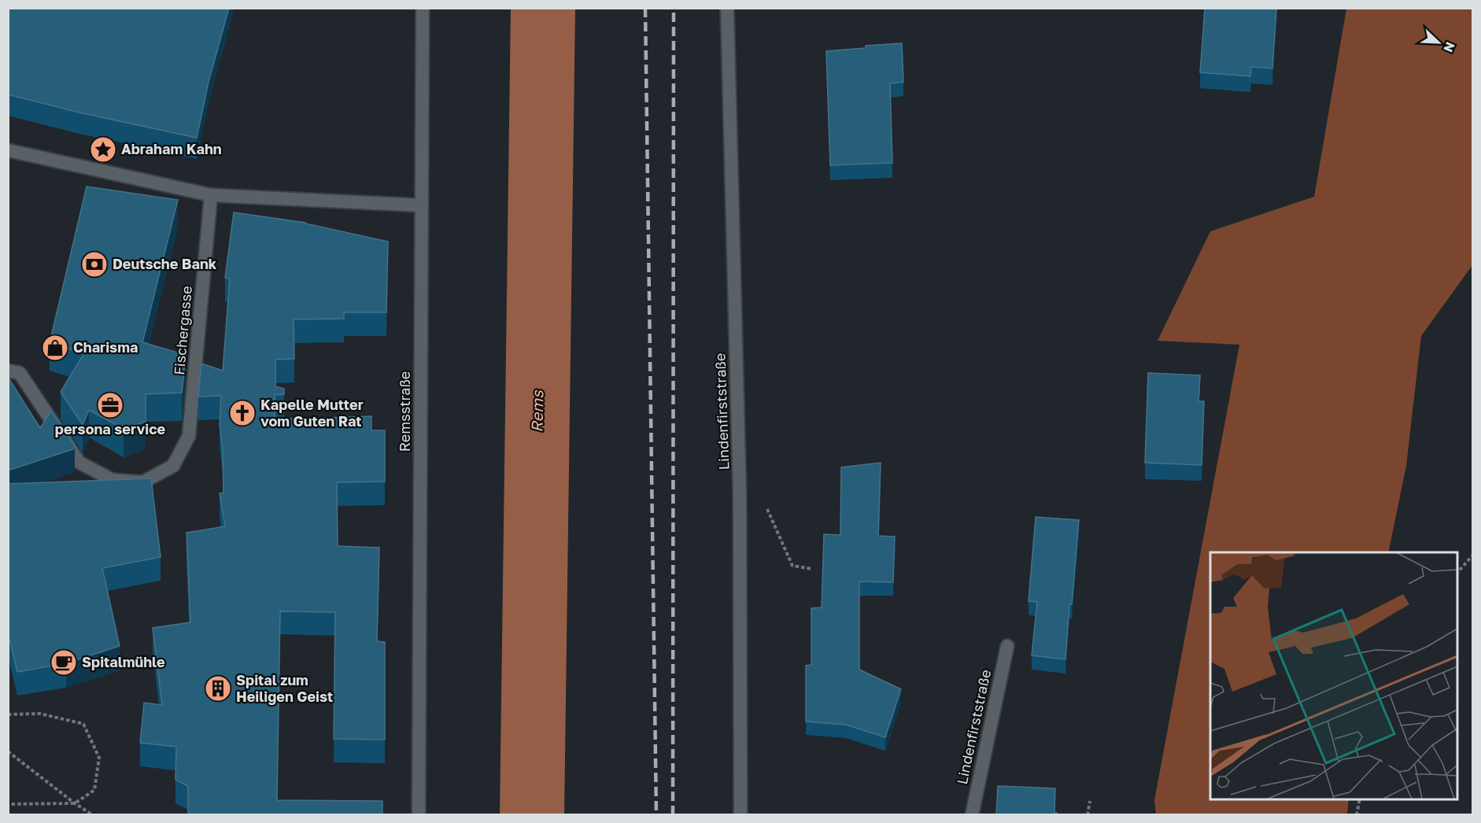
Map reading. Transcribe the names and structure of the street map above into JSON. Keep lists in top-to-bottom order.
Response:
{
  "streets": {
    "street": ["Fischergasse", "Remsstraße", "Lindenfirststraße"]
  },
  "water": ["Rems"],
  "places": {
    "place": ["Abraham Kahn"],
    "bank": ["Deutsche Bank"],
    "shop": ["Charisma"],
    "office": ["persona service"],
    "church": ["Kapelle Mutter vom Guten Rat"],
    "cafe": ["Spitalmühle"],
    "building": ["Spital zum Heiligen Geist"]
  },
  "north": "bottom right"
}
